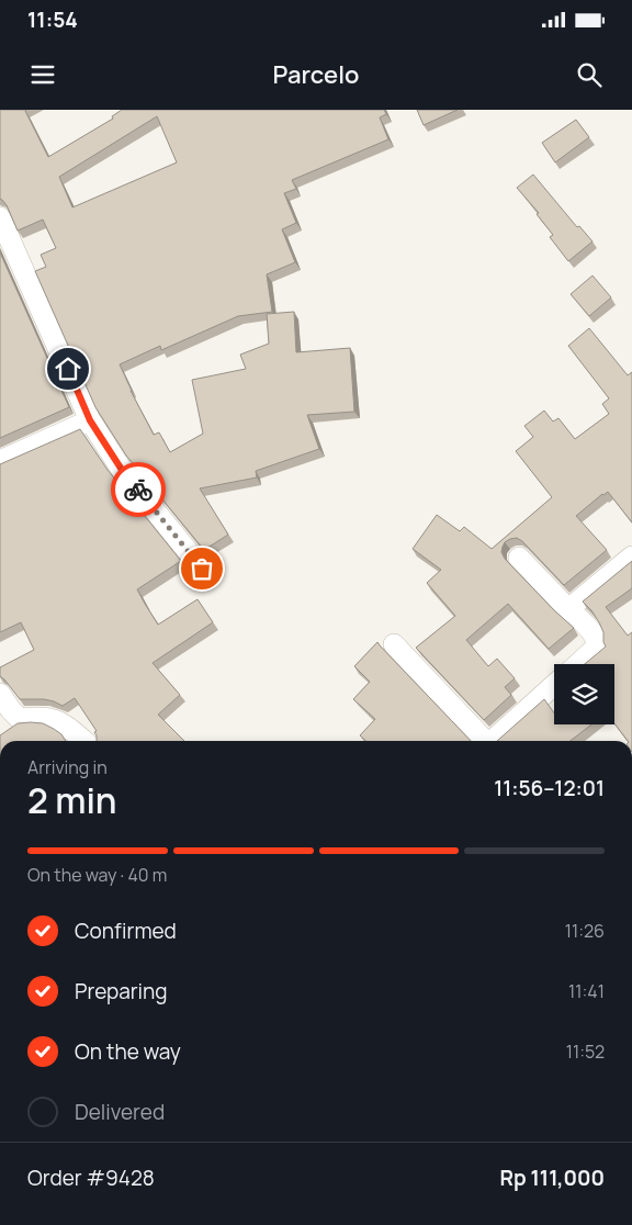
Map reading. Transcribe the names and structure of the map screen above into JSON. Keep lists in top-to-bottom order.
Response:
{
  "page": {
    "status": "11:54",
    "header": "Parcelo",
    "heading": ["2 min", "Arriving in", "11:56–12:01"],
    "panel": ["Order #9428", "Rp 111,000"],
    "bar": "On the way · 40 m",
    "list": [
      ["Confirmed", "11:26"],
      ["Preparing", "11:41"],
      ["On the way", "11:52"],
      "Delivered"
    ]
  }
}
